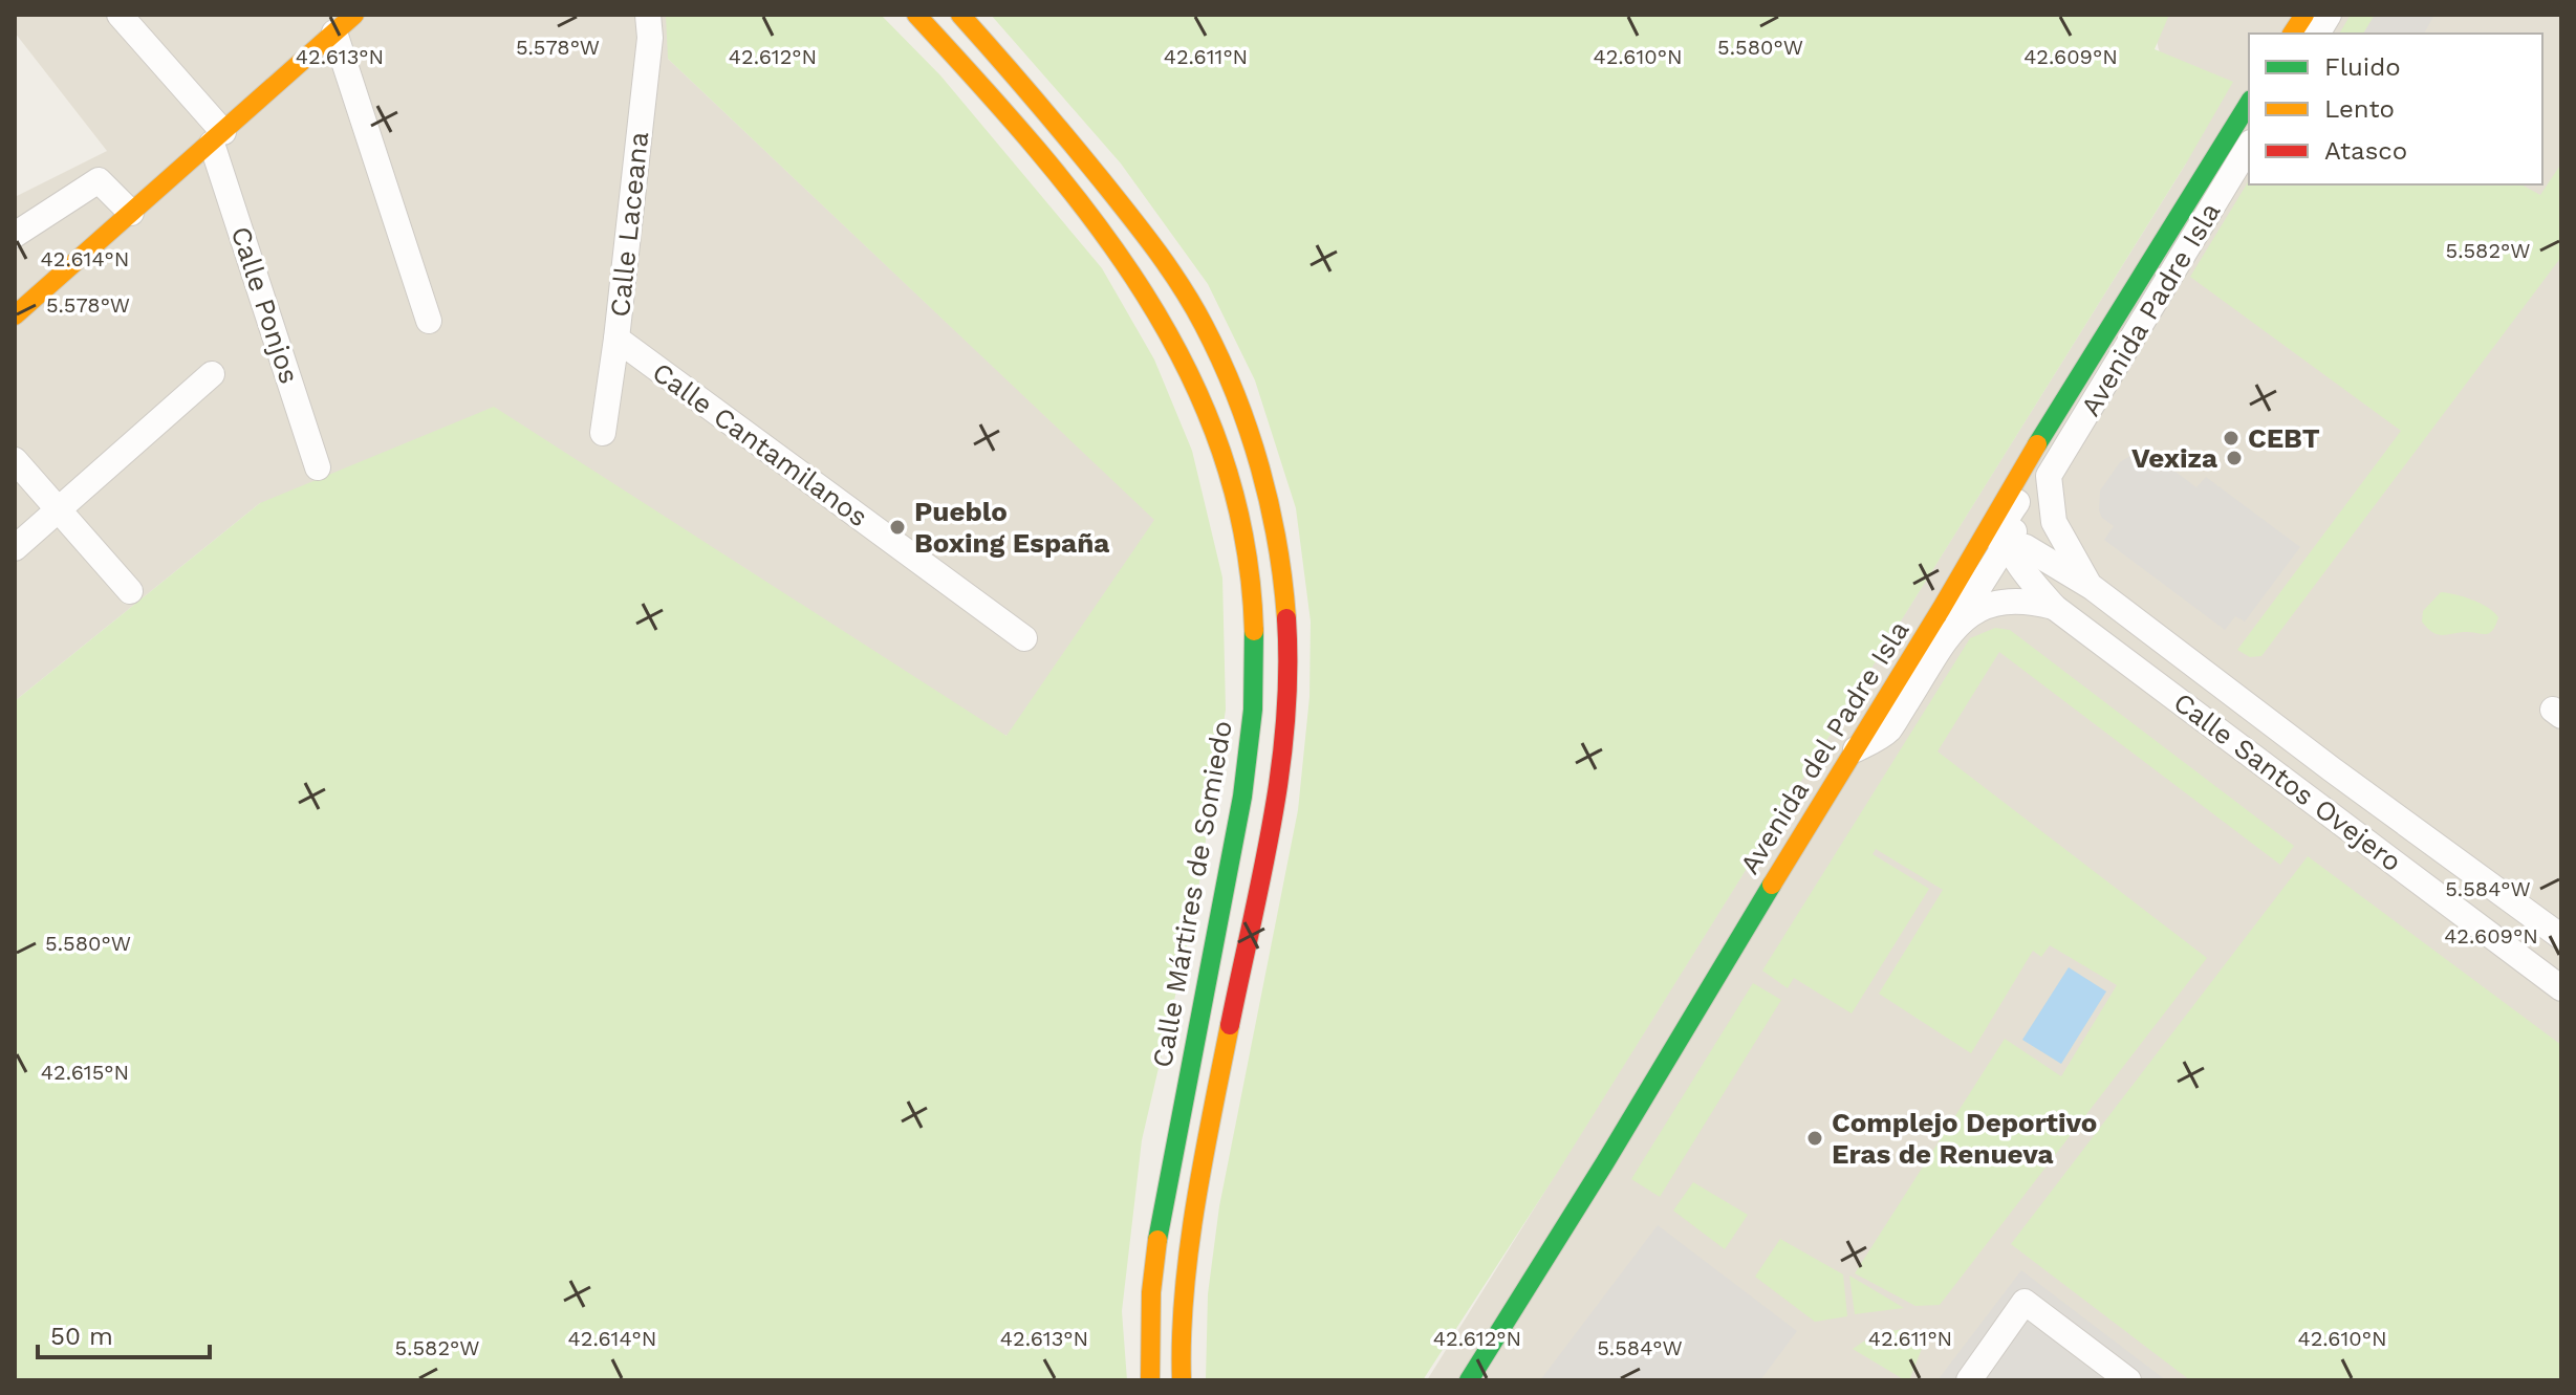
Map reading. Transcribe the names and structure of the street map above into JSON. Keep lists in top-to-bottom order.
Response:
{
  "streets": {
    "main road": ["Avenida del Padre Isla", "Calle Mártires de Somiedo"],
    "street": [
      "Calle Laceana",
      "Calle Ponjos",
      "Avenida Padre Isla",
      "Calle Cantamilanos",
      "Calle Santos Ovejero"
    ]
  },
  "crossings": [
    ["Calle Laceana", "Calle Cantamilanos"],
    ["Avenida Padre Isla", "Calle Santos Ovejero"],
    ["Avenida del Padre Isla", "Calle Santos Ovejero"]
  ],
  "places": [
    "CEBT",
    "Vexiza",
    "Pueblo Boxing España",
    "Complejo Deportivo Eras de Renueva"
  ],
  "legend": ["Fluido", "Lento", "Atasco"],
  "scale_bar": "50 m",
  "coordinates": [
    "5.578°W",
    "5.580°W",
    "42.613°N",
    "42.612°N",
    "42.611°N",
    "42.610°N",
    "42.609°N",
    "5.582°W",
    "42.614°N",
    "5.584°W",
    "42.615°N"
  ]
}
